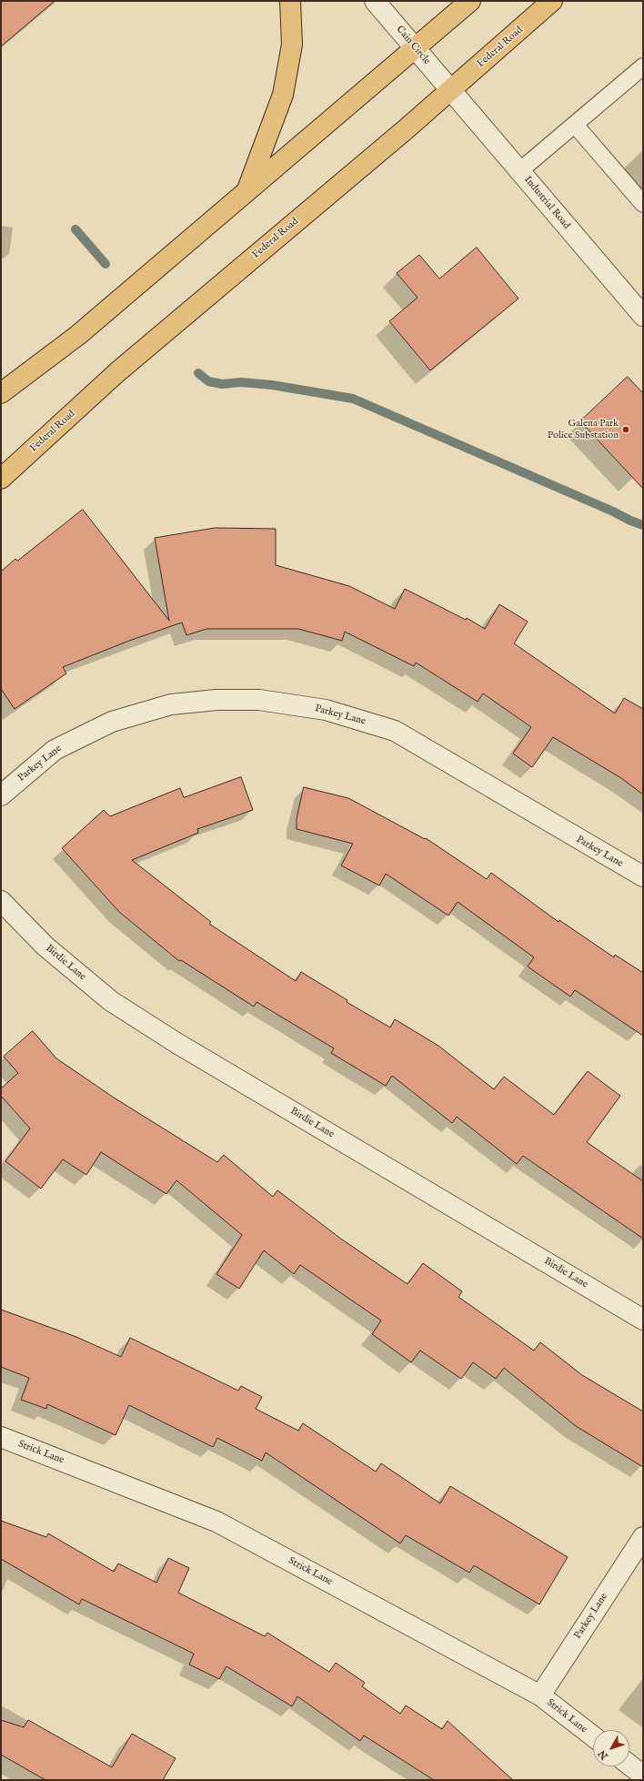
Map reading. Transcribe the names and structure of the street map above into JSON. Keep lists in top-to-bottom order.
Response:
{
  "streets": {
    "main road": ["Federal Road"],
    "street": [
      "Cain Circle",
      "Industrial Road",
      "Parkey Lane",
      "Birdie Lane",
      "Strick Lane"
    ]
  },
  "crossings": [
    ["Cain Circle", "Federal Road"],
    ["Cain Circle", "Industrial Road"],
    ["Federal Road", "Industrial Road"],
    ["Parkey Lane", "Strick Lane"]
  ],
  "places": ["Galena Park Police Substation"],
  "north": "bottom left"
}
